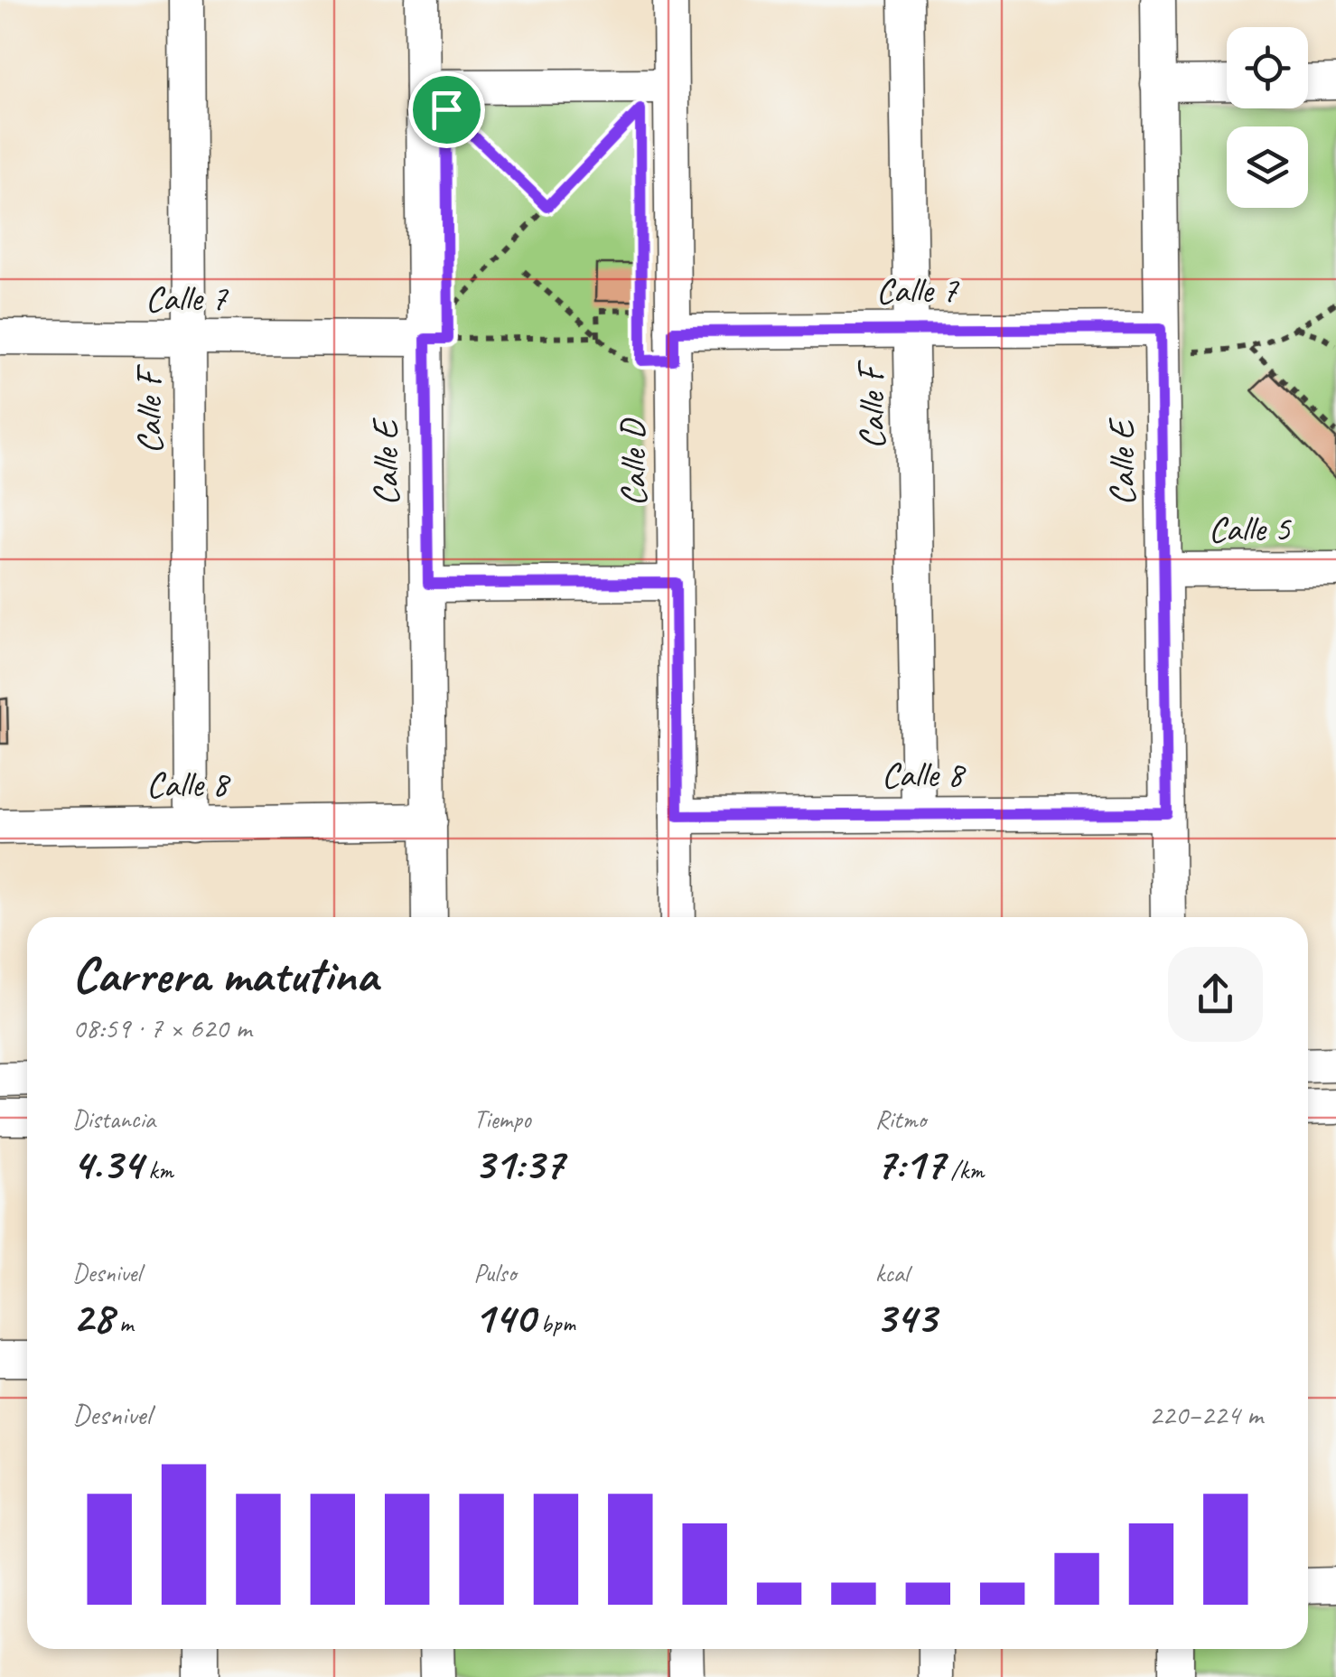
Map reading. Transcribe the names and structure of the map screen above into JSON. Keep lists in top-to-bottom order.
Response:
{
  "streets": {
    "street": [
      "Calle 7",
      "Calle F",
      "Calle E",
      "Calle D",
      "Calle 5",
      "Calle 8"
    ]
  },
  "crossings": [
    ["Calle 7", "Calle F"],
    ["Calle 7", "Calle E"],
    ["Calle 7", "Calle D"],
    ["Calle F", "Calle 8"],
    ["Calle E", "Calle 5"],
    ["Calle E", "Calle 8"],
    ["Calle D", "Calle 8"]
  ],
  "page": {
    "heading": ["Carrera matutina", "08:59 · 7 × 620 m"],
    "stats": [
      ["Distancia", "4.34 km"],
      ["Tiempo", "31:37"],
      ["Ritmo", "7:17 /km"],
      ["Desnivel", "28 m"],
      ["Pulso", "140 bpm"],
      ["kcal", "343"]
    ],
    "chart": ["Desnivel", "220–224 m"]
  }
}
